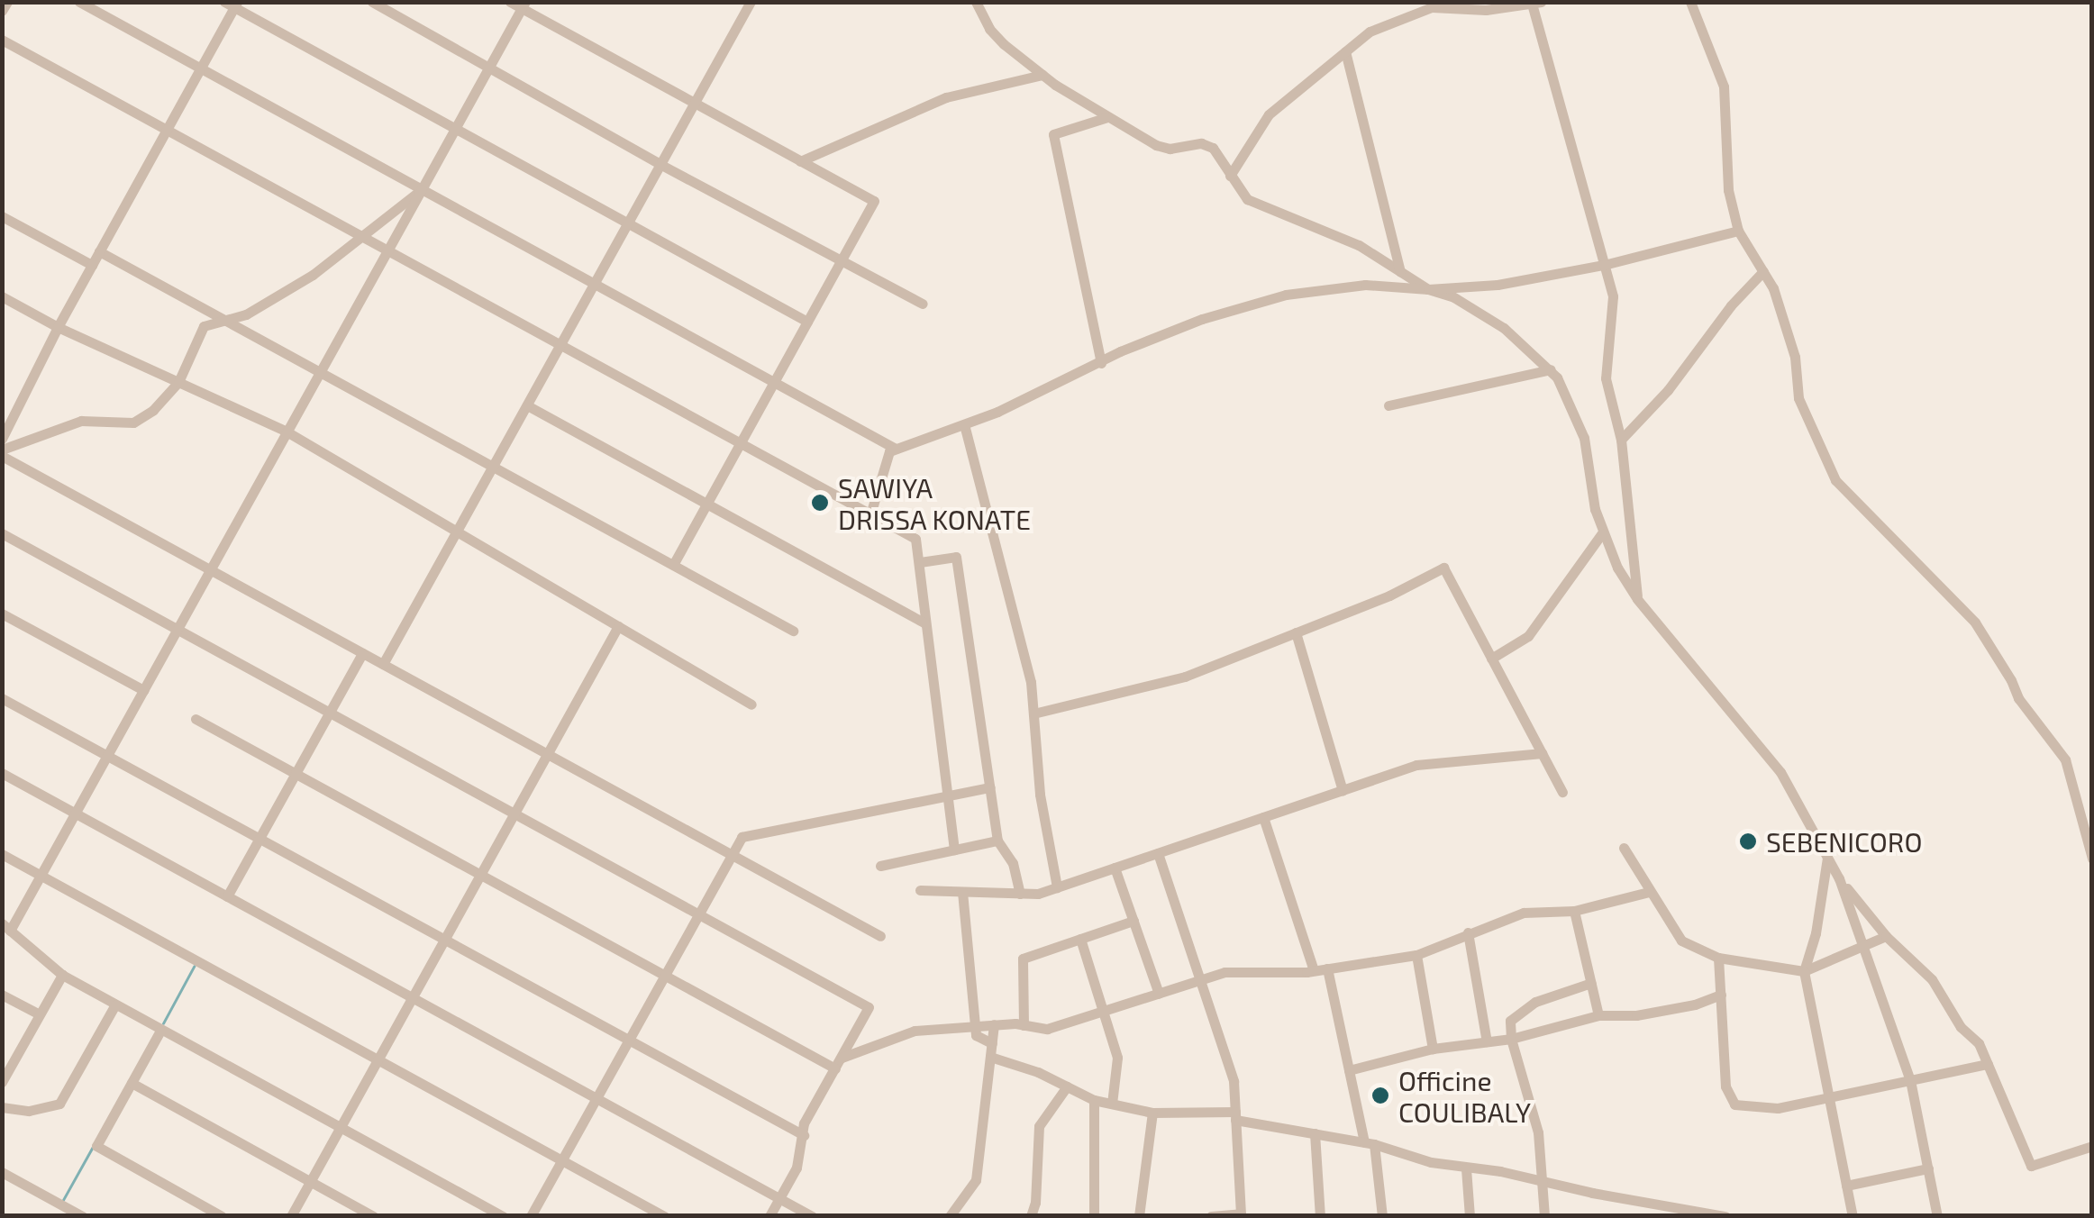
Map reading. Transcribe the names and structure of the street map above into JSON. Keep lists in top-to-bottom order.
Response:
{
  "places": ["SAWIYA DRISSA KONATE", "SEBENICORO", "Officine COULIBALY"]
}
